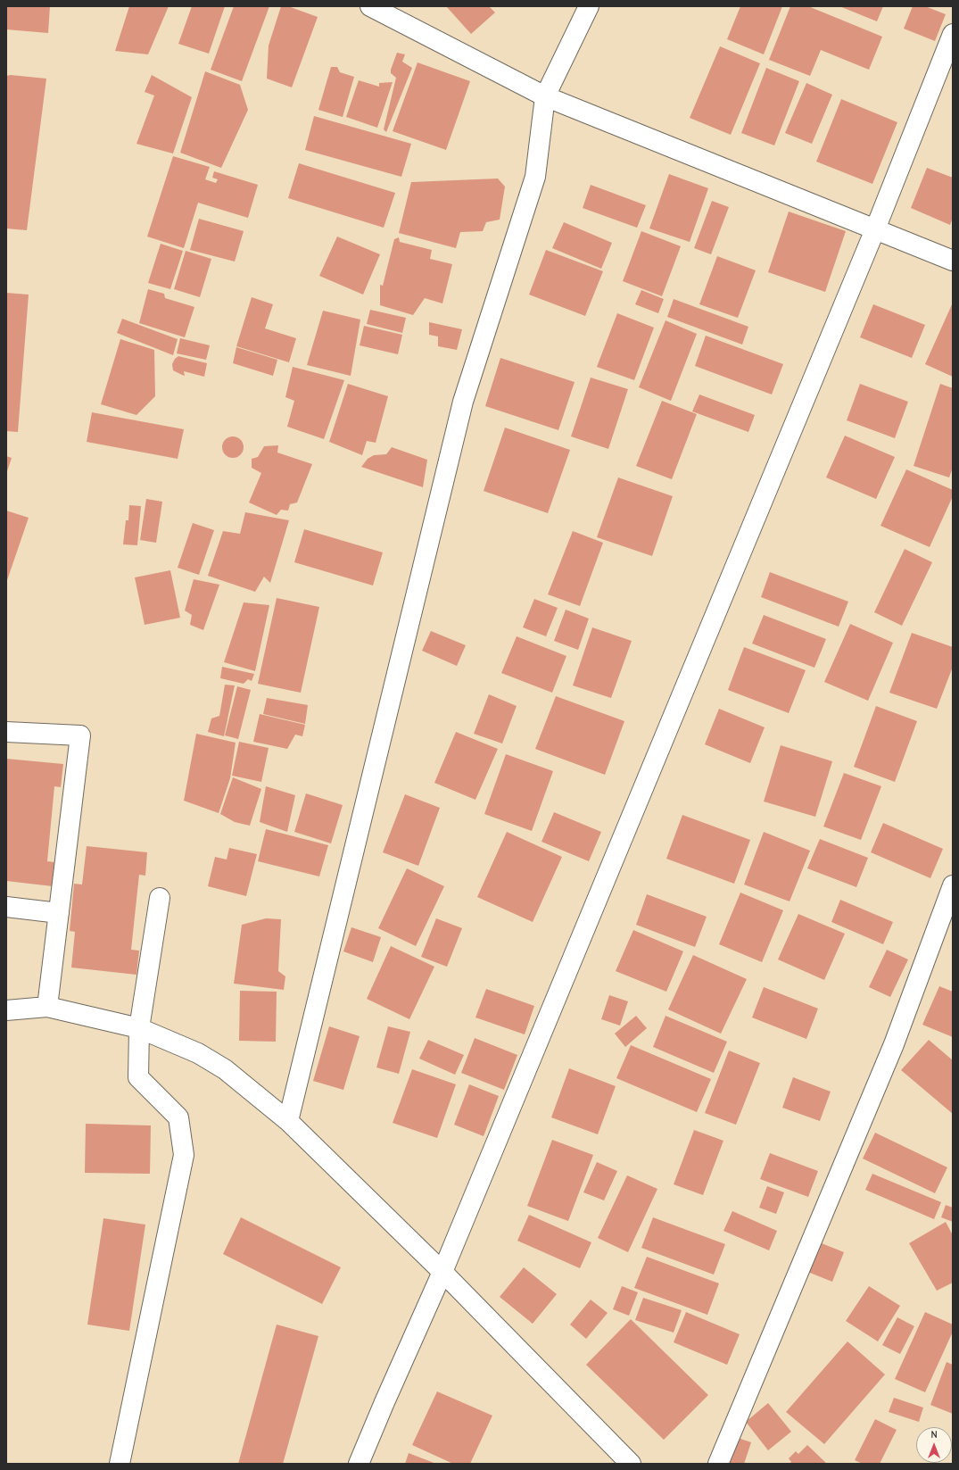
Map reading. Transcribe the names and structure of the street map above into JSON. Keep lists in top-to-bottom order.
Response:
{
  "north": "top"
}
